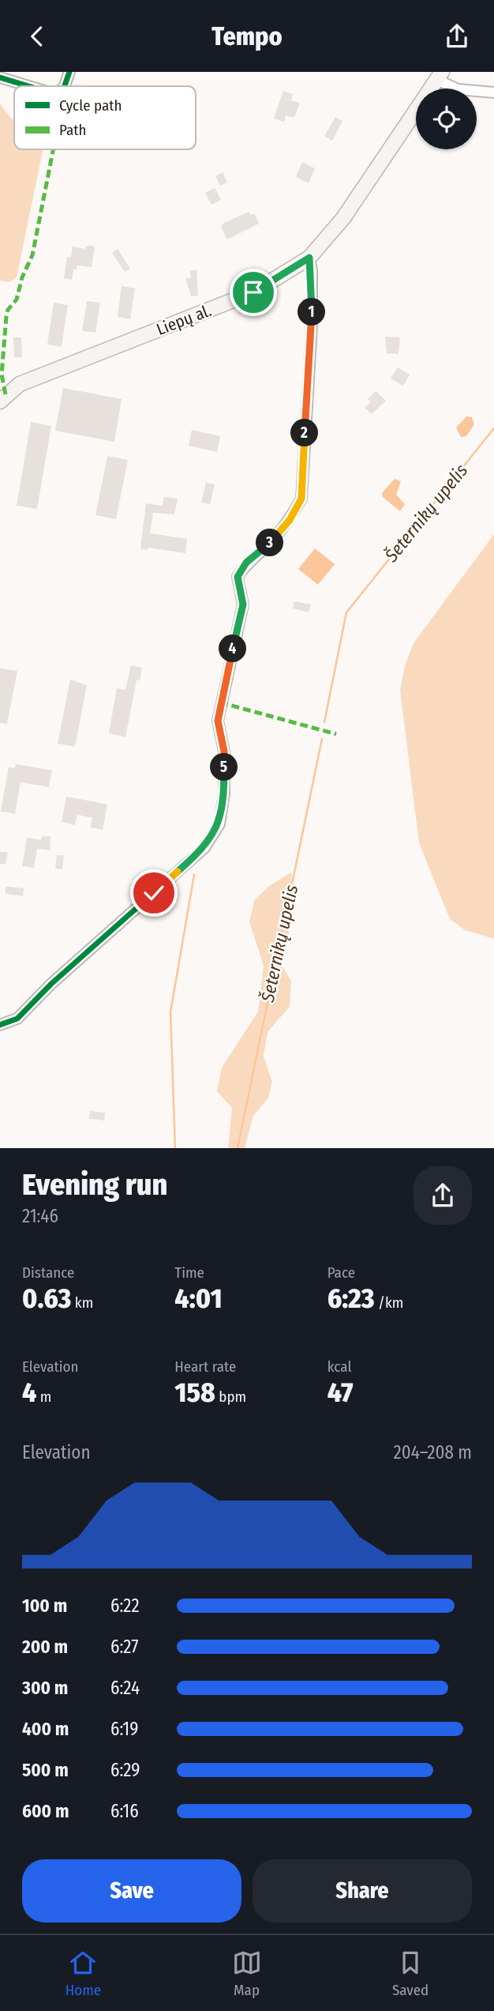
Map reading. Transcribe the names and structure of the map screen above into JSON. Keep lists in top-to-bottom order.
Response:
{
  "streets": {
    "main road": ["Liepų al."]
  },
  "water": ["Šeternikų upelis"],
  "legend": ["Cycle path", "Path"],
  "page": {
    "header": "Tempo",
    "pins": [
      "1",
      "2",
      "3",
      "4",
      "5"
    ],
    "heading": ["Evening run", "21:46"],
    "stats": [
      ["Distance", "0.63 km"],
      ["Time", "4:01"],
      ["Pace", "6:23 /km"],
      ["Elevation", "4 m"],
      ["Heart rate", "158 bpm"],
      ["kcal", "47"]
    ],
    "chart": ["Elevation", "204–208 m"],
    "list": [
      {
        "name": "100 m",
        "note": "6:22"
      },
      {
        "name": "200 m",
        "note": "6:27"
      },
      {
        "name": "300 m",
        "note": "6:24"
      },
      {
        "name": "400 m",
        "note": "6:19"
      },
      {
        "name": "500 m",
        "note": "6:29"
      },
      {
        "name": "600 m",
        "note": "6:16"
      }
    ],
    "buttons": ["Save", "Share"],
    "tabs": ["Home", "Map", "Saved"]
  }
}
